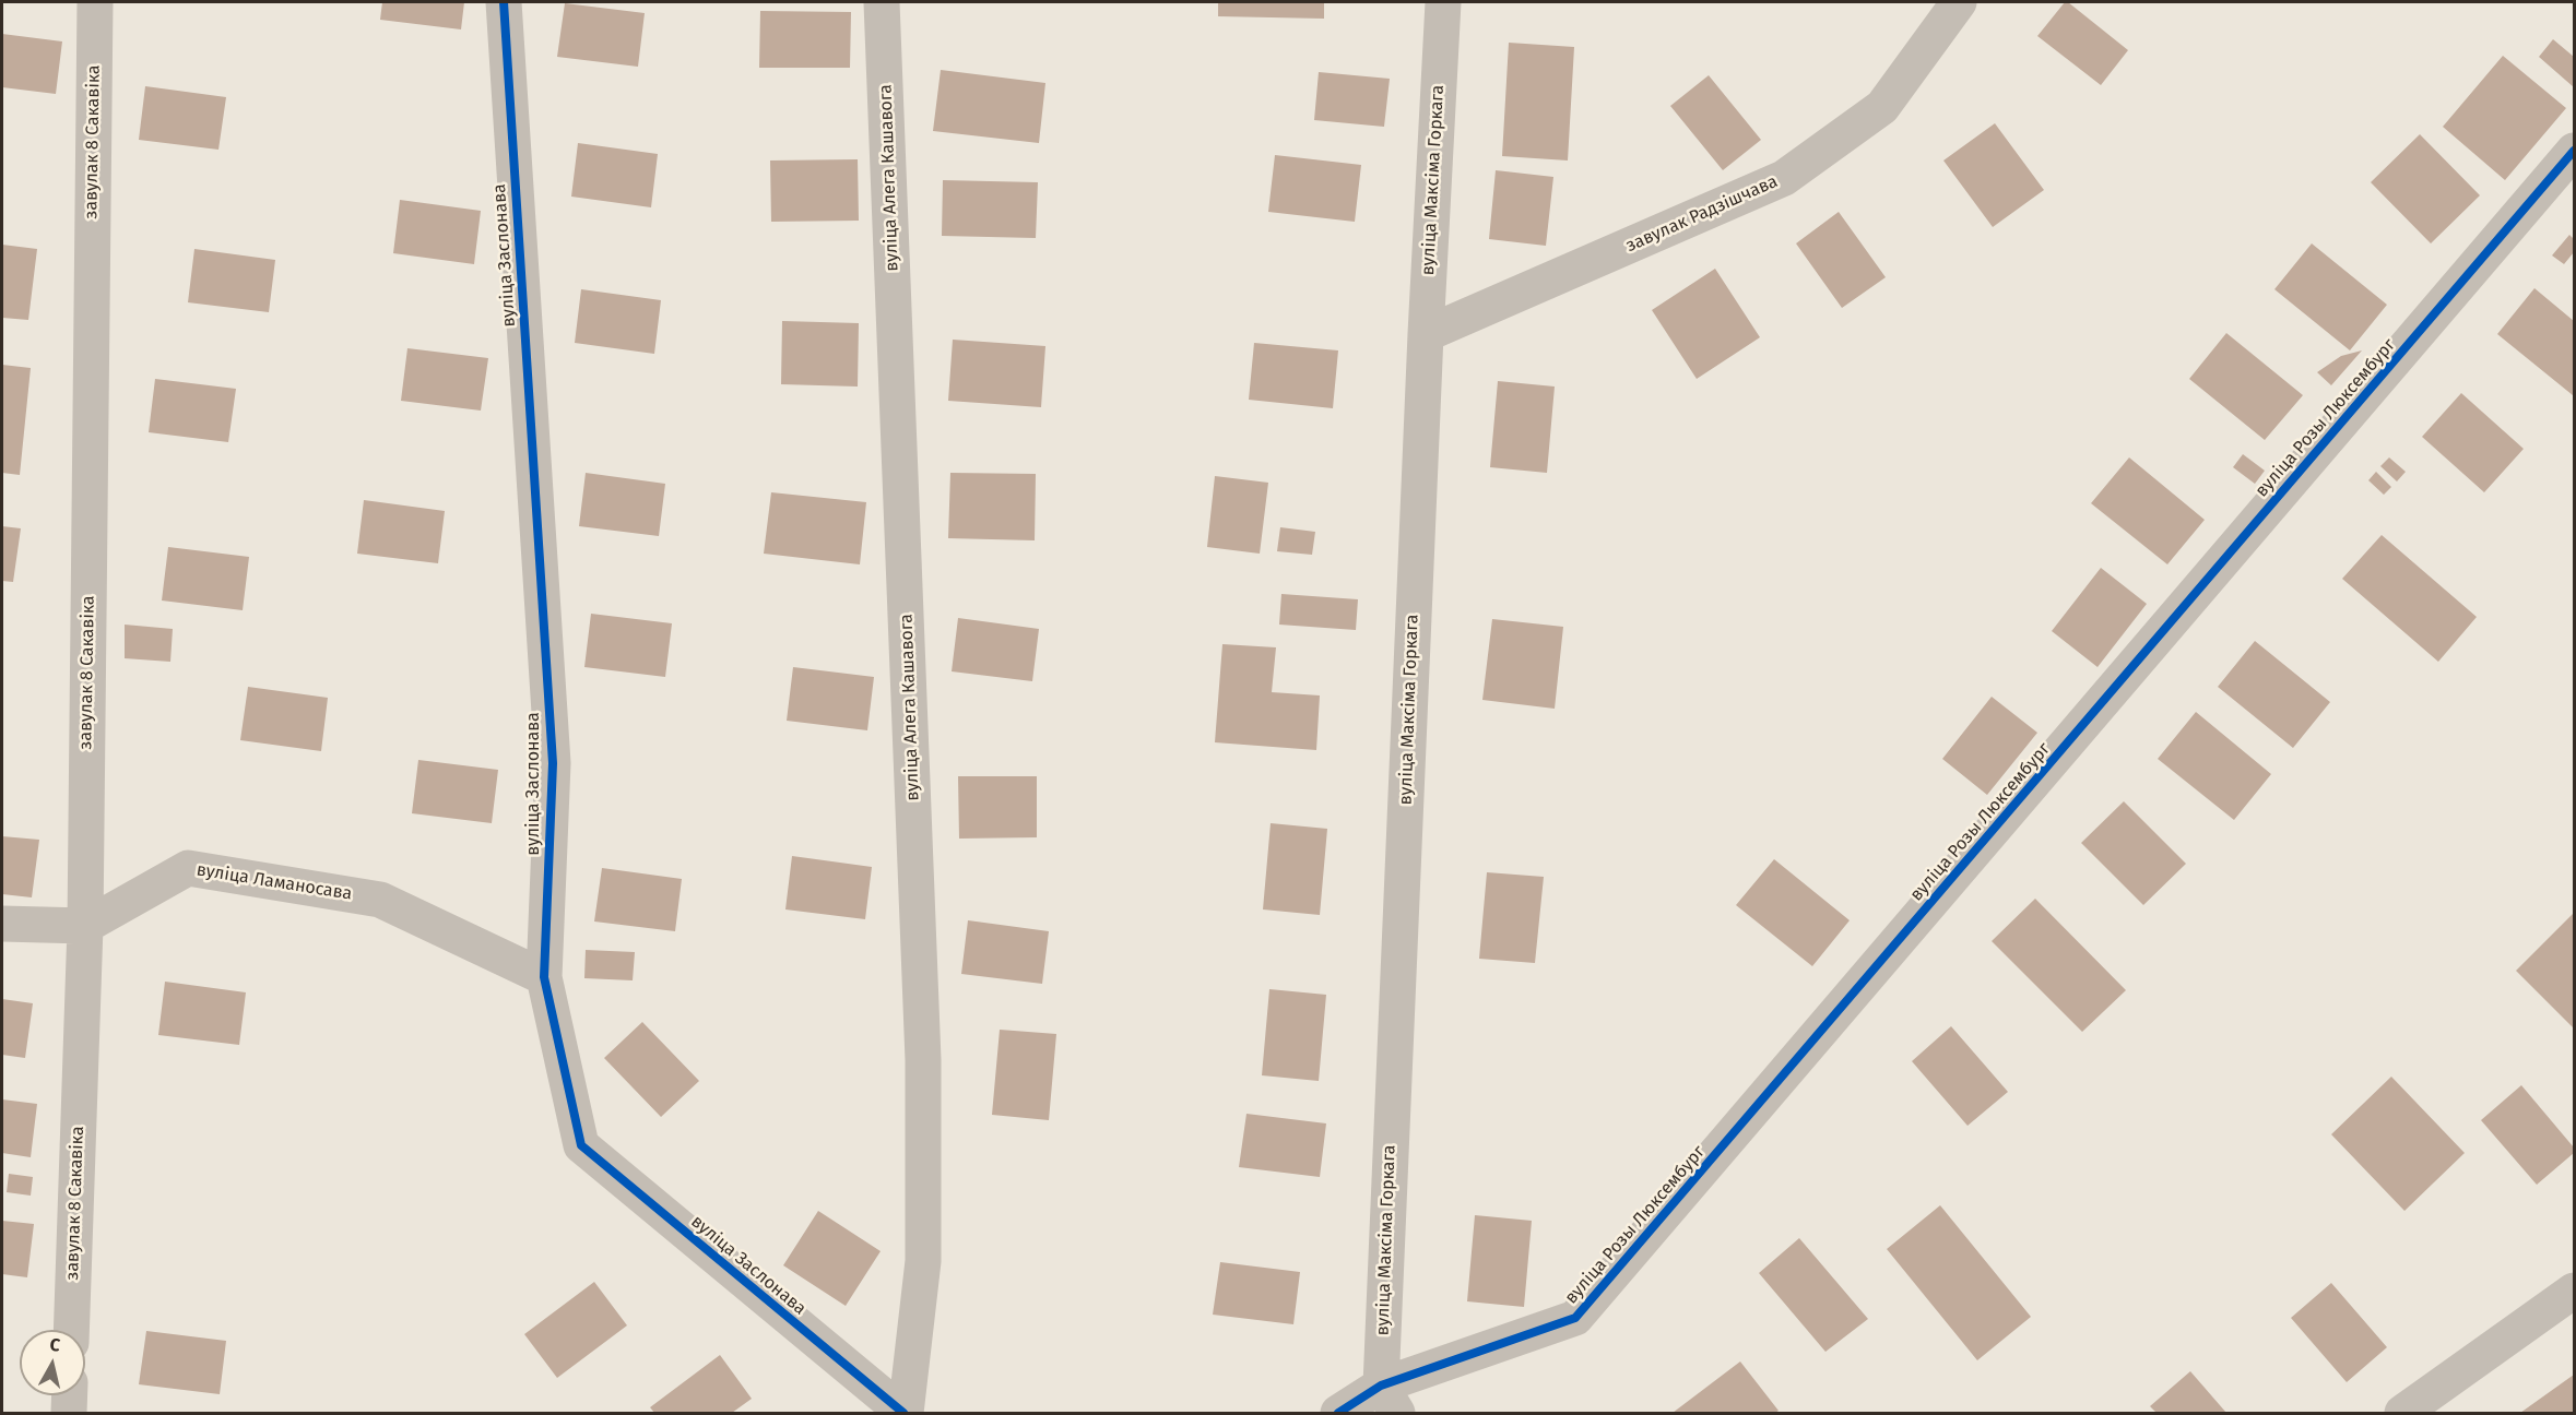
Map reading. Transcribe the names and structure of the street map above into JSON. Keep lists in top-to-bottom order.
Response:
{
  "streets": {
    "street": [
      "завулак 8 Сакавіка",
      "вуліца Алега Кашавога",
      "вуліца Максіма Горкага",
      "завулак Радзішчава",
      "вуліца Заслонава",
      "вуліца Розы Люксембург",
      "вуліца Ламаносава"
    ]
  },
  "crossings": [
    ["завулак 8 Сакавіка", "вуліца Ламаносава"],
    ["вуліца Алега Кашавога", "вуліца Заслонава"],
    ["вуліца Максіма Горкага", "завулак Радзішчава"],
    ["вуліца Максіма Горкага", "вуліца Розы Люксембург"],
    ["вуліца Заслонава", "вуліца Ламаносава"]
  ],
  "north": "top"
}
